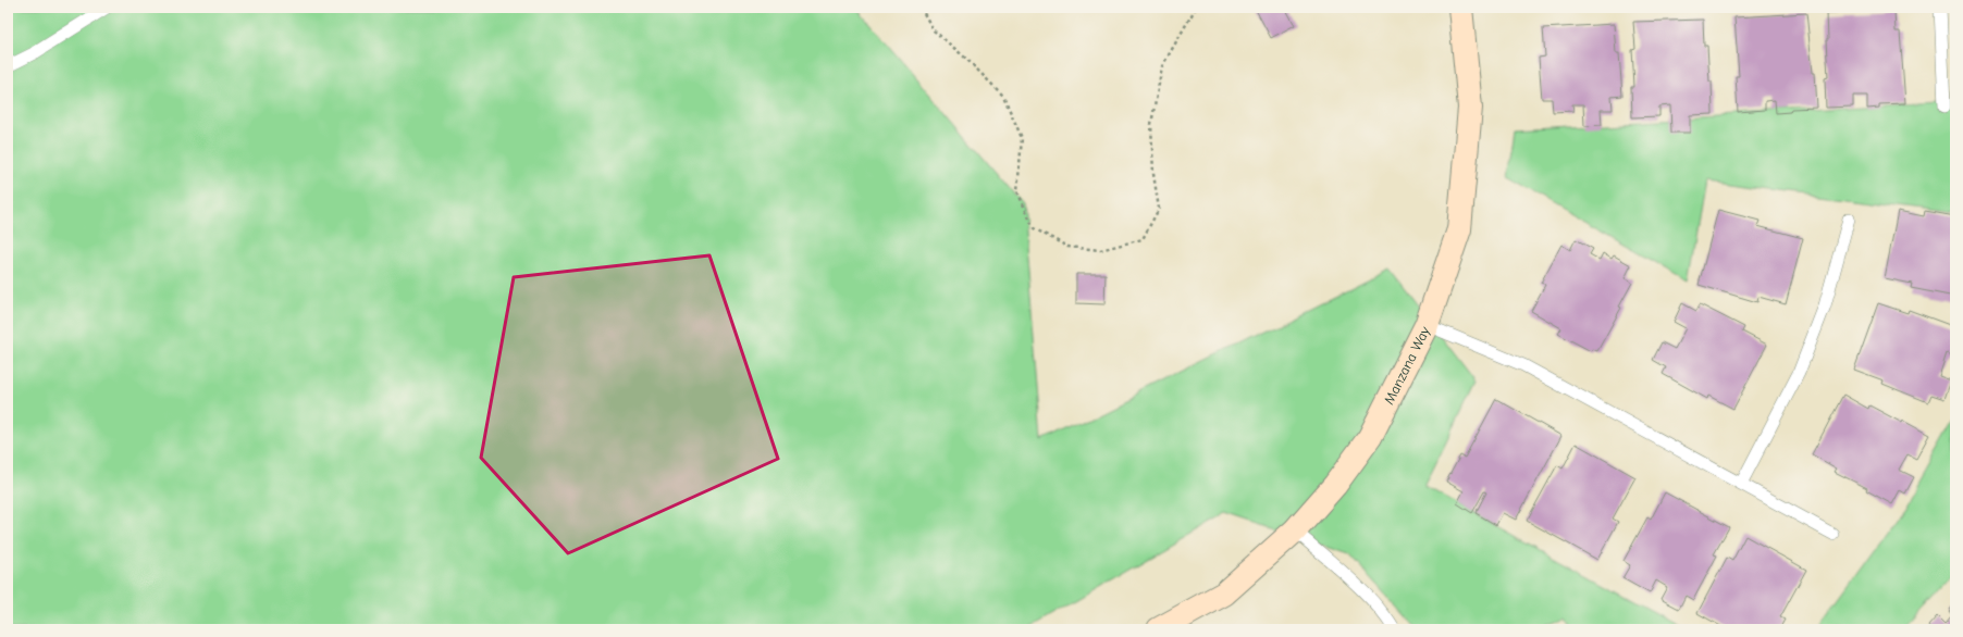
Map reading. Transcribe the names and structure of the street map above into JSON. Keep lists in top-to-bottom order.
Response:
{
  "streets": {
    "street": ["Manzana Way"]
  }
}
